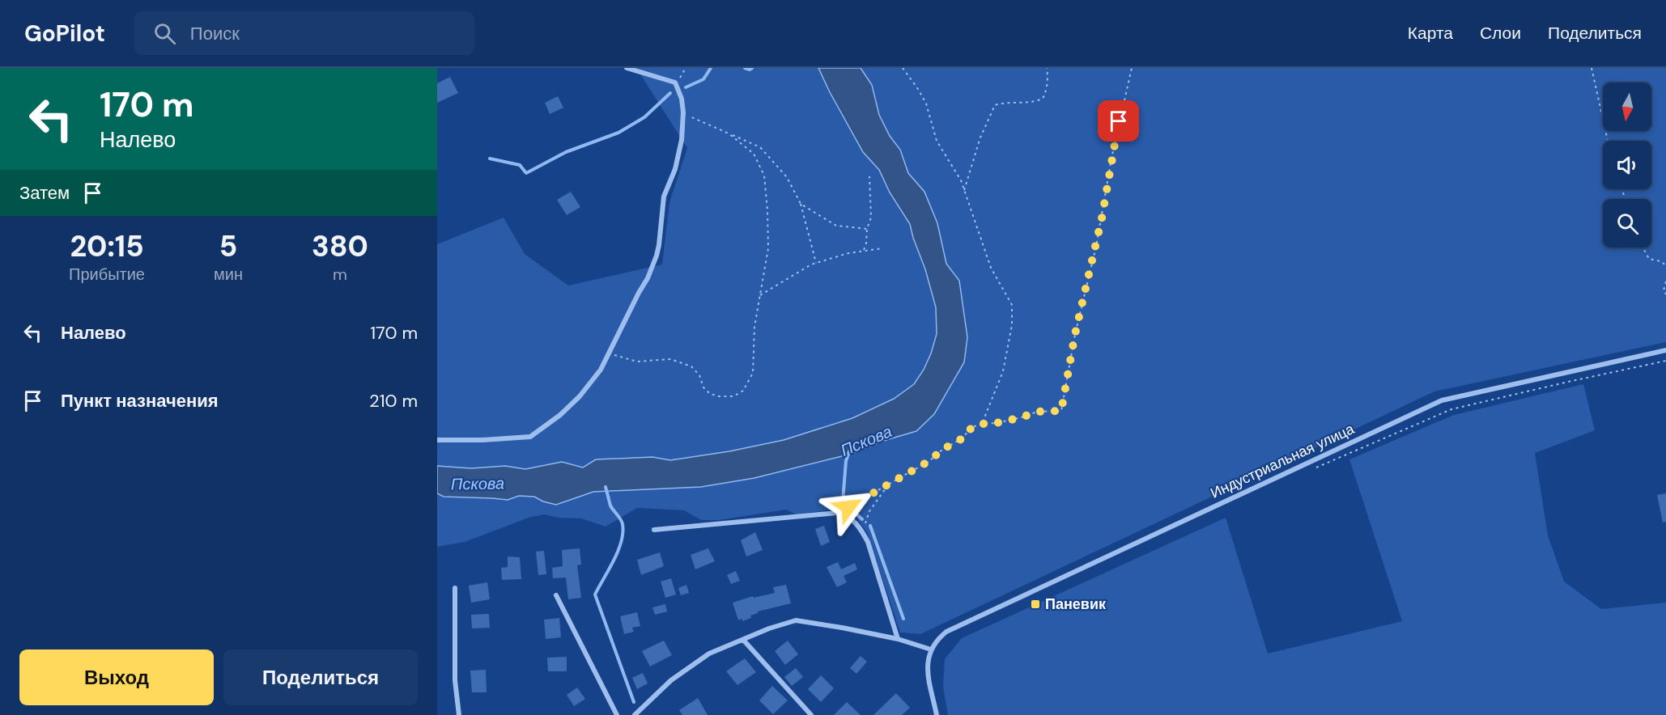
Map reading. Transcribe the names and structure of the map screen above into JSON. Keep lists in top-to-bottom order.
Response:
{
  "streets": {
    "street": ["Индустриальная улица"]
  },
  "water": ["Пскова"],
  "places": {
    "transit": ["Паневик"]
  },
  "north": "bottom",
  "page": {
    "header": "GoPilot",
    "search": "Поиск",
    "nav": ["Карта", "Слои", "Поделиться"],
    "turn": ["170 m", "Налево"],
    "then": "Затем",
    "eta": [
      "20:15",
      "Прибытие",
      "5",
      "мин",
      "380",
      "m"
    ],
    "list": [
      {
        "name": "Налево",
        "value": "170 m"
      },
      {
        "name": "Пункт назначения",
        "value": "210 m"
      }
    ],
    "buttons": ["Выход", "Поделиться"]
  }
}
